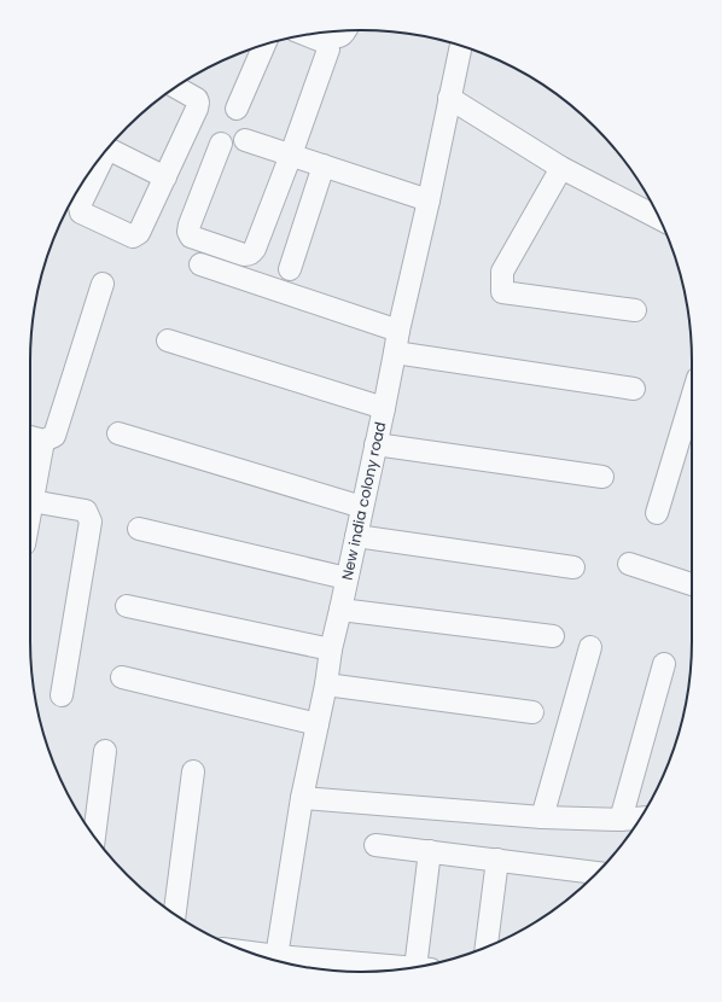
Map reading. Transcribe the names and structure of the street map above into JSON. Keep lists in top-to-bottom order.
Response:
{
  "streets": {
    "street": ["New india colony road"]
  }
}
